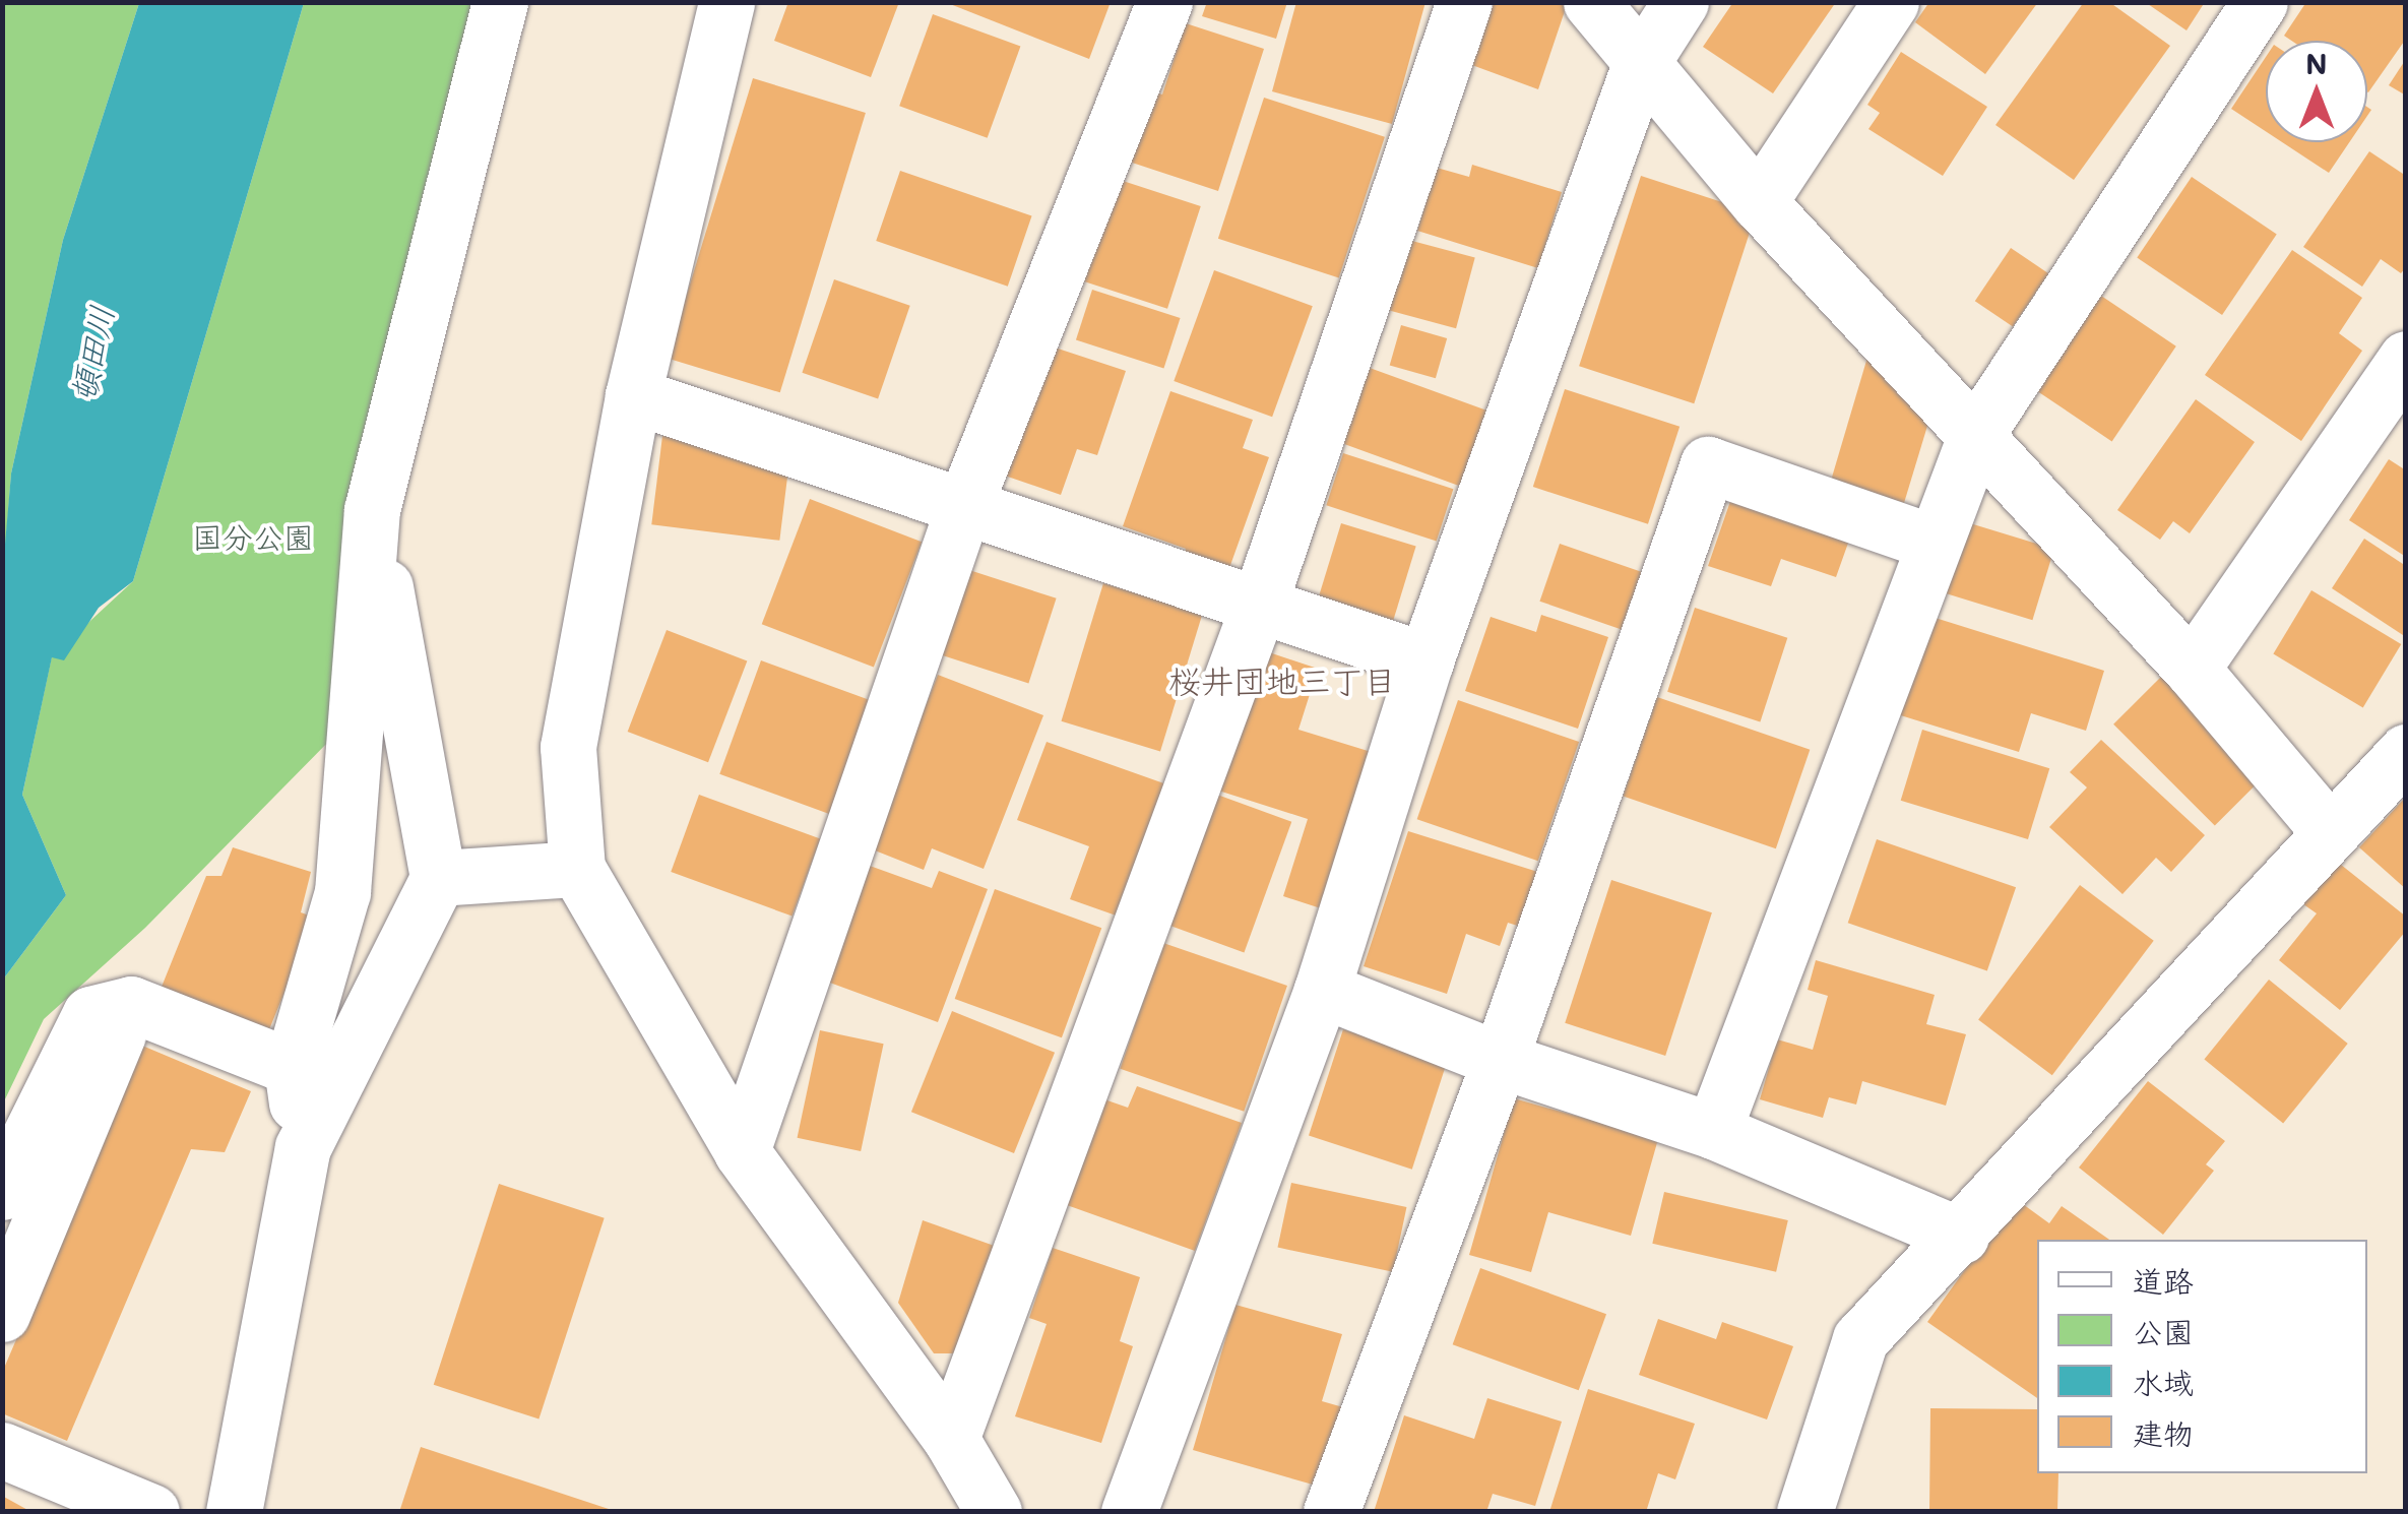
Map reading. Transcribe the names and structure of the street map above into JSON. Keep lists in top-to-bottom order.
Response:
{
  "districts": ["桜井団地三丁目"],
  "water": ["頓田川"],
  "parks": ["国分公園"],
  "legend": [
    "道路",
    "公園",
    "水域",
    "建物"
  ],
  "north": "top"
}
